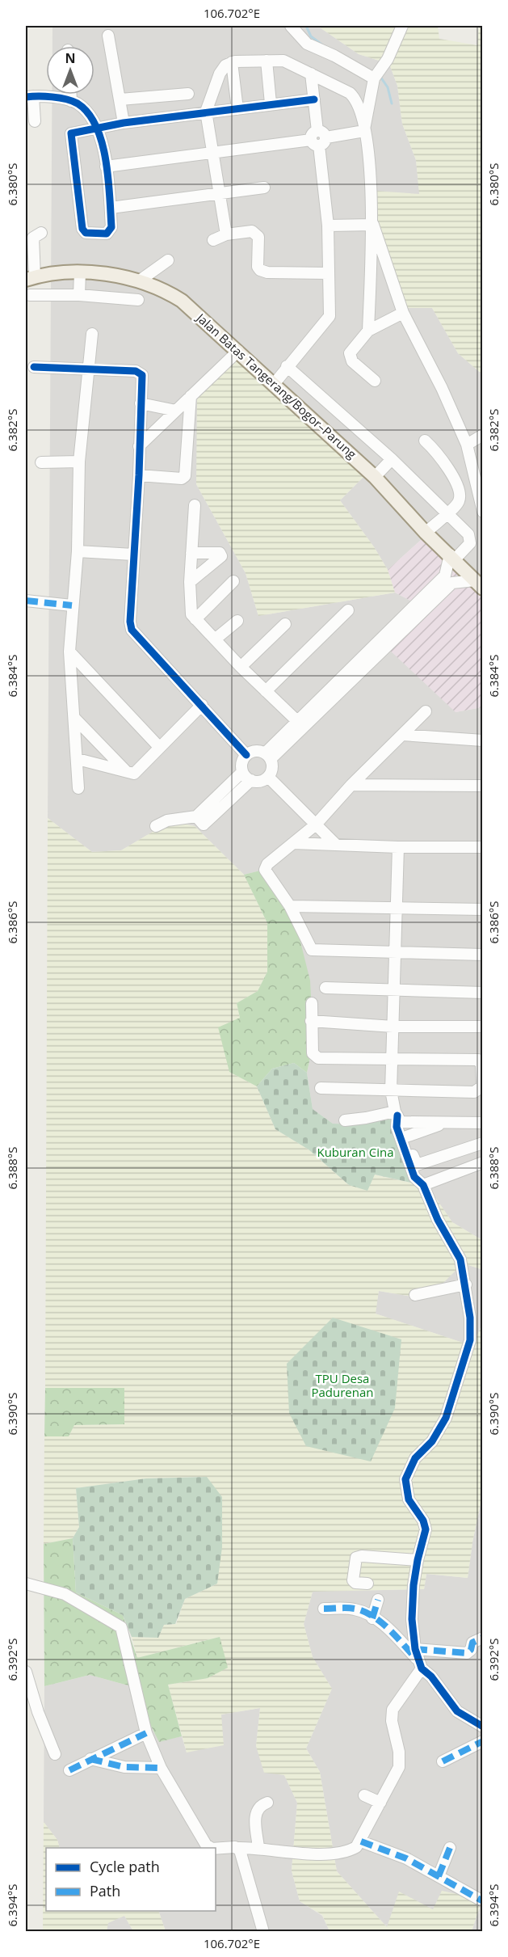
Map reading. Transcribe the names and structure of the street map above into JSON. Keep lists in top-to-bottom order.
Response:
{
  "streets": {
    "main road": ["Jalan Batas Tangerang/Bogor–Parung"]
  },
  "parks": ["Kuburan Cina", "TPU Desa Padurenan"],
  "legend": ["Cycle path", "Path"],
  "north": "top",
  "coordinates": [
    "106.702°E",
    "6.380°S",
    "6.382°S",
    "6.384°S",
    "6.386°S",
    "6.388°S",
    "6.390°S",
    "6.392°S",
    "6.394°S"
  ]
}
